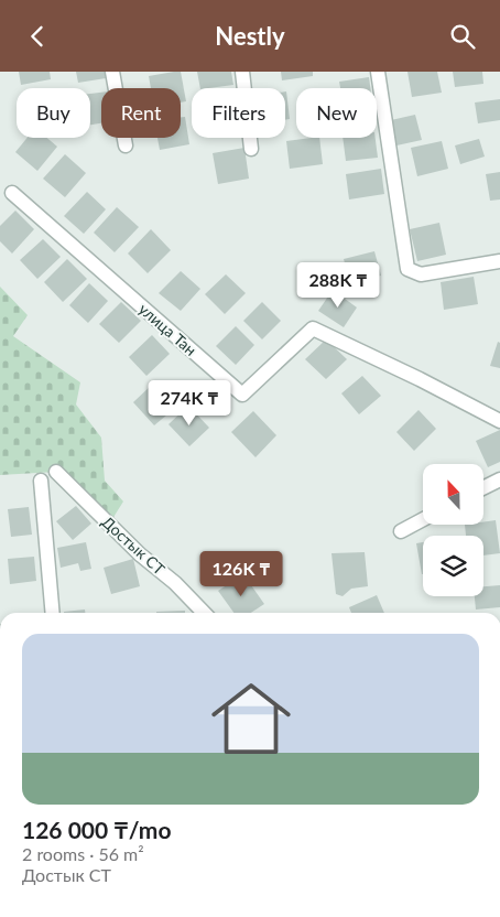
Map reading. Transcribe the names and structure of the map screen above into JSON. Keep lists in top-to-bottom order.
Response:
{
  "streets": {
    "street": ["улица Тан", "Достык СТ"]
  },
  "north": "top",
  "page": {
    "header": "Nestly",
    "chip": [
      "Buy",
      "Rent",
      "Filters",
      "New"
    ],
    "price": ["288K ₸", "274K ₸", "126K ₸"],
    "list": [
      {
        "name": "126 000 ₸/mo",
        "note": "2 rooms · 56 m² · Достык СТ"
      }
    ]
  }
}
